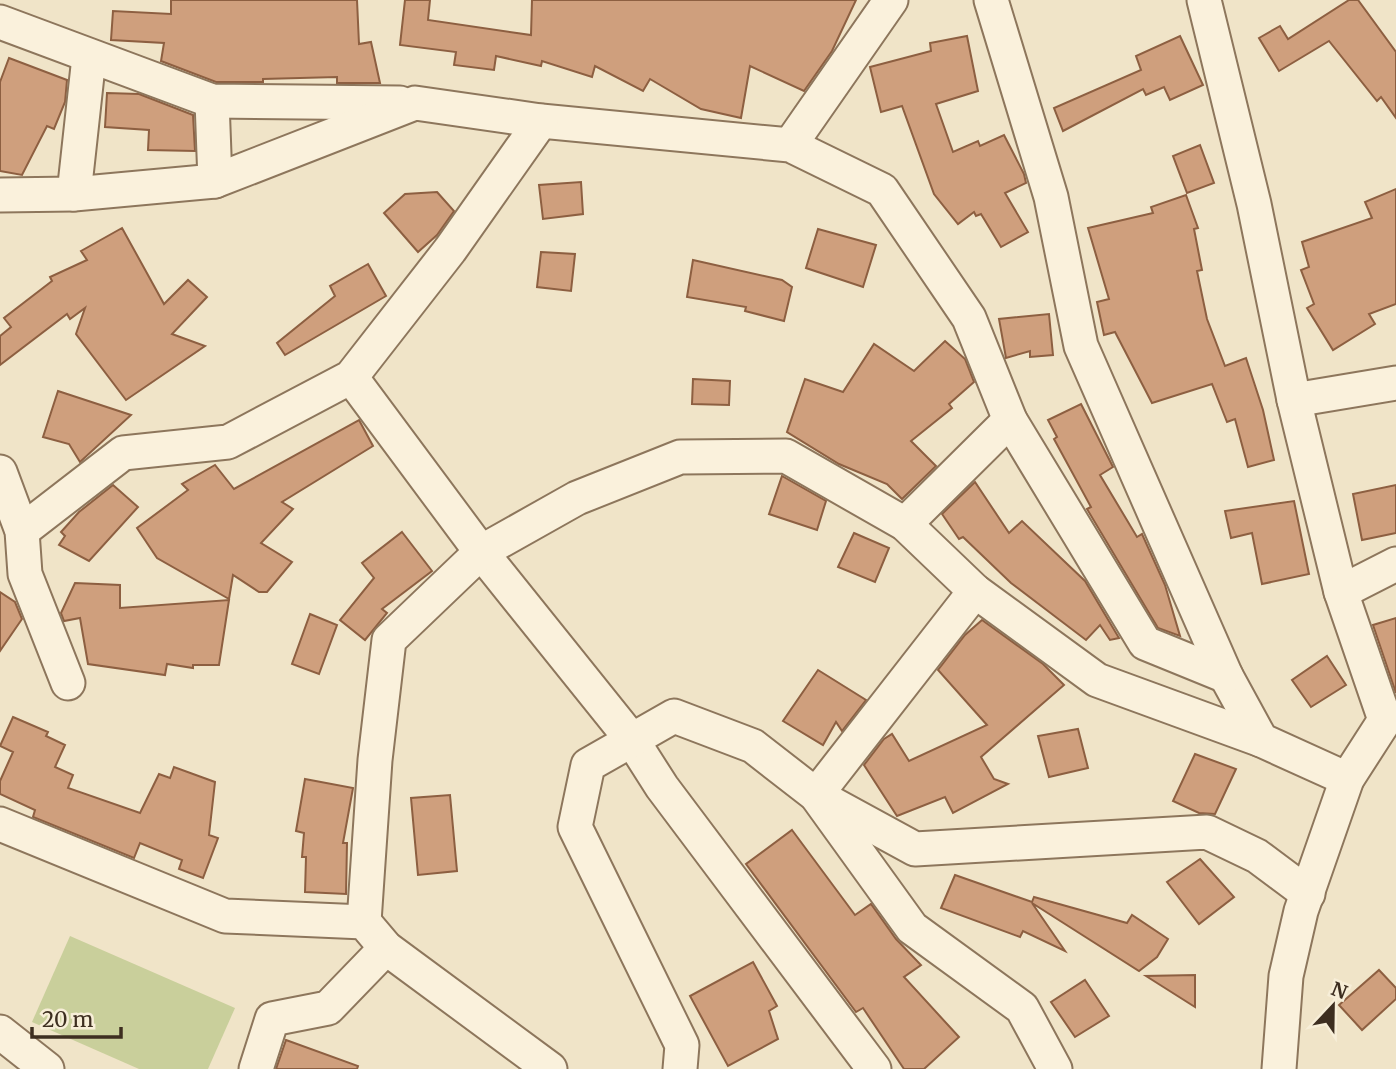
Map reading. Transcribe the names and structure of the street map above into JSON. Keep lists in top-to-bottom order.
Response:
{
  "scale_bar": "20 m",
  "north": "top"
}
